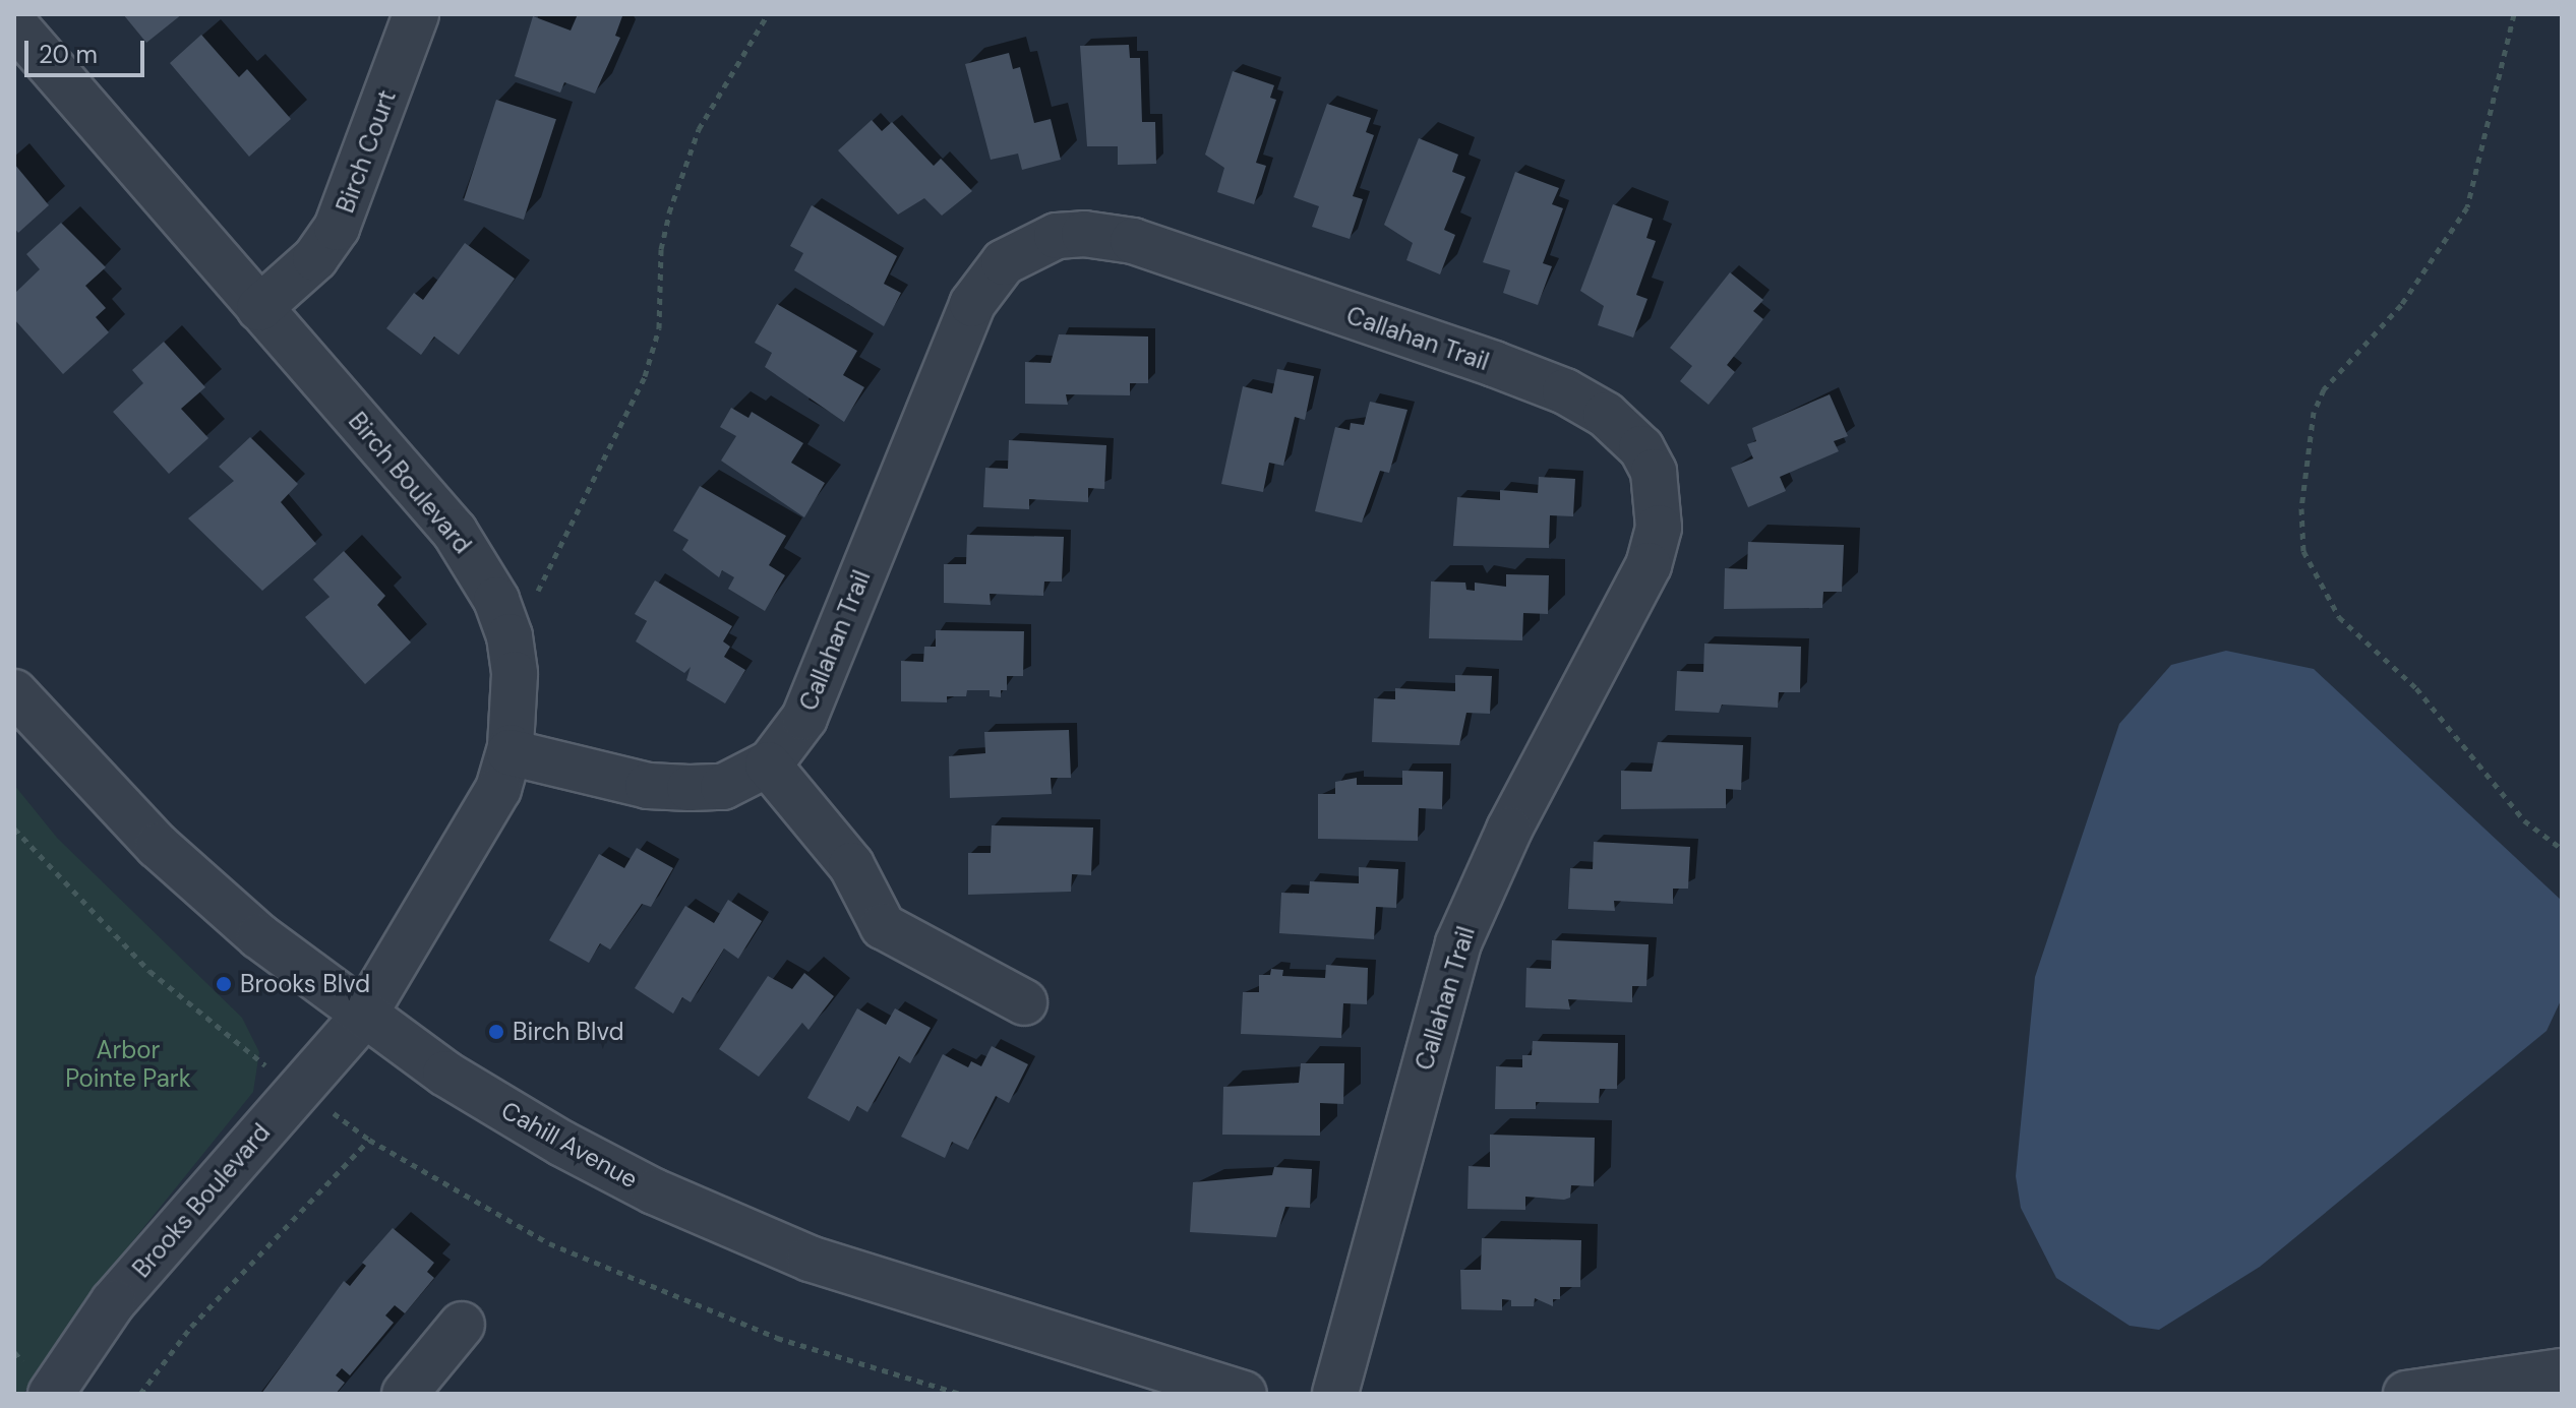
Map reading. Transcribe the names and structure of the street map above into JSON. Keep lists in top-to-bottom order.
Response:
{
  "streets": {
    "street": [
      "Birch Court",
      "Callahan Trail",
      "Birch Boulevard",
      "Cahill Avenue",
      "Brooks Boulevard"
    ]
  },
  "crossings": [
    ["Birch Court", "Birch Boulevard"],
    ["Callahan Trail", "Birch Boulevard"],
    ["Birch Boulevard", "Cahill Avenue"],
    ["Birch Boulevard", "Brooks Boulevard"],
    ["Cahill Avenue", "Brooks Boulevard"]
  ],
  "parks": ["Arbor Pointe Park"],
  "places": ["Brooks Blvd", "Birch Blvd"],
  "scale_bar": "20 m"
}
